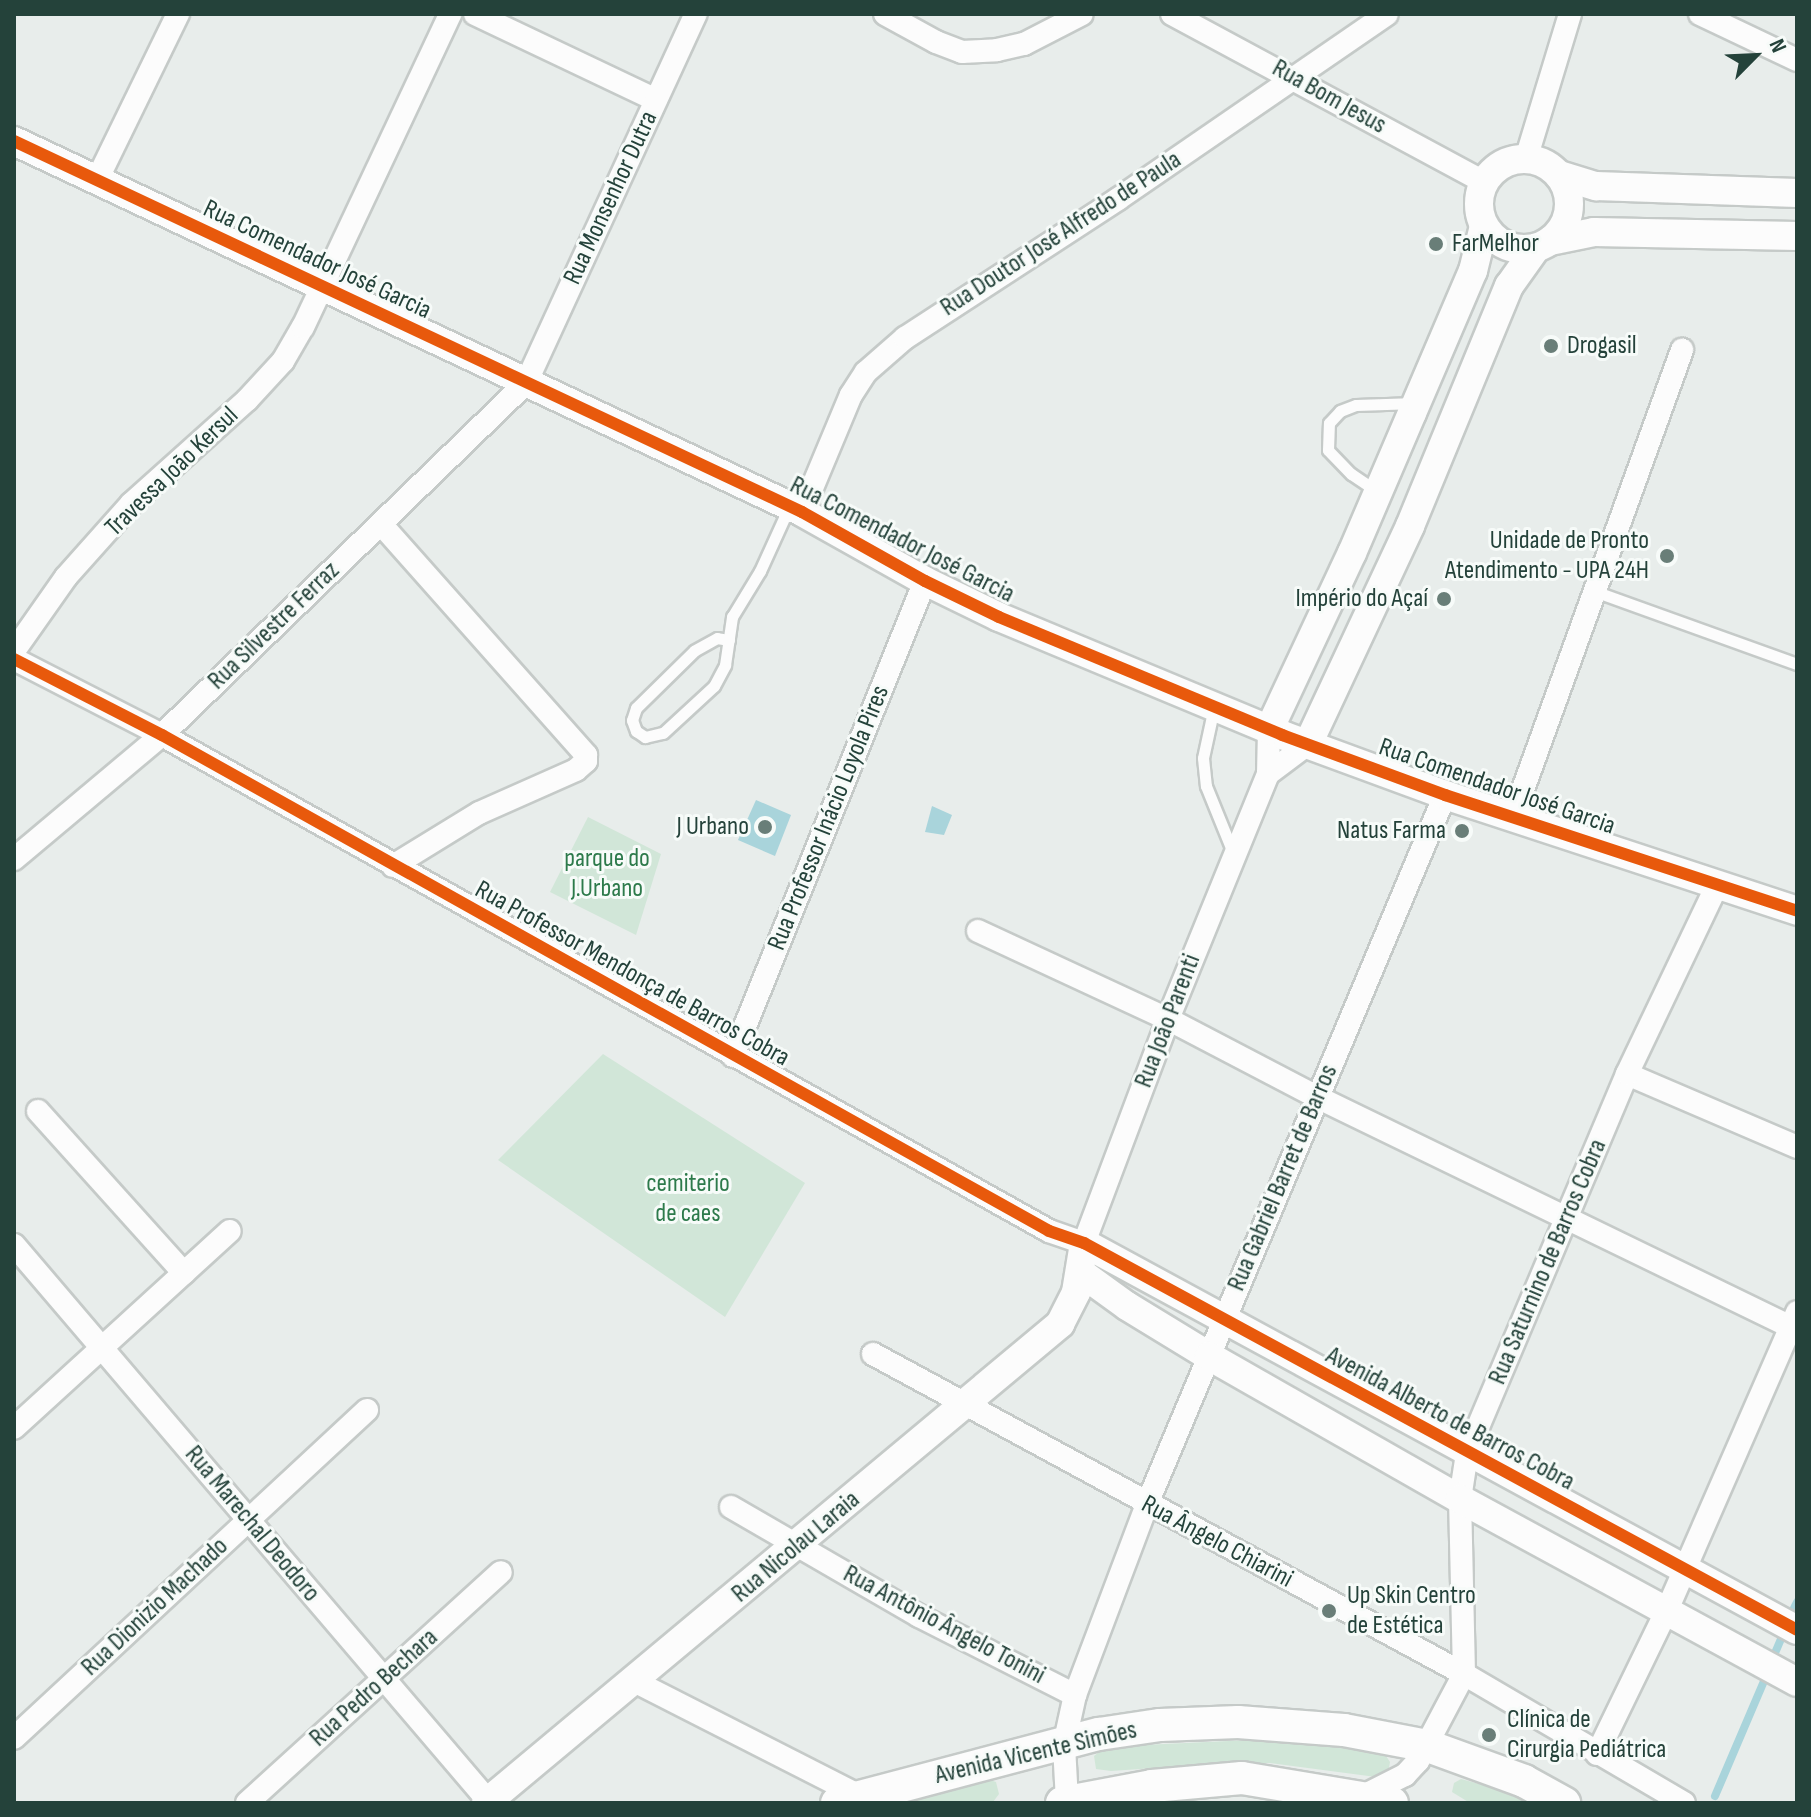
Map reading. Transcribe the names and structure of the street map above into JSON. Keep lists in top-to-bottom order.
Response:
{
  "streets": {
    "main road": ["Avenida Vicente Simões"],
    "street": [
      "Rua Bom Jesus",
      "Rua Monsenhor Dutra",
      "Rua Doutor José Alfredo de Paula",
      "Rua Comendador José Garcia",
      "Travessa João Kersul",
      "Rua Silvestre Ferraz",
      "Rua Professor Inácio Loyola Pires",
      "Rua Professor Mendonça de Barros Cobra",
      "Rua João Parenti",
      "Rua Gabriel Barret de Barros",
      "Rua Saturnino de Barros Cobra",
      "Avenida Alberto de Barros Cobra",
      "Rua Marechal Deodoro",
      "Rua Ângelo Chiarini",
      "Rua Nicolau Laraia",
      "Rua Dionizio Machado",
      "Rua Antônio Ângelo Tonini",
      "Rua Pedro Bechara"
    ]
  },
  "crossings": [
    ["Rua Bom Jesus", "Rua Doutor José Alfredo de Paula"],
    ["Rua Monsenhor Dutra", "Rua Comendador José Garcia"],
    ["Rua Monsenhor Dutra", "Rua Silvestre Ferraz"],
    ["Rua Doutor José Alfredo de Paula", "Rua Comendador José Garcia"],
    ["Rua Comendador José Garcia", "Travessa João Kersul"],
    ["Rua Comendador José Garcia", "Rua Silvestre Ferraz"],
    ["Rua Comendador José Garcia", "Rua Professor Inácio Loyola Pires"],
    ["Rua Comendador José Garcia", "Rua João Parenti"],
    ["Rua Comendador José Garcia", "Rua Gabriel Barret de Barros"],
    ["Rua Comendador José Garcia", "Rua Saturnino de Barros Cobra"],
    ["Rua Silvestre Ferraz", "Rua Professor Mendonça de Barros Cobra"],
    ["Rua Professor Inácio Loyola Pires", "Rua Professor Mendonça de Barros Cobra"],
    ["Rua Professor Mendonça de Barros Cobra", "Rua João Parenti"],
    ["Rua Professor Mendonça de Barros Cobra", "Avenida Alberto de Barros Cobra"],
    ["Rua Professor Mendonça de Barros Cobra", "Rua Nicolau Laraia"],
    ["Rua João Parenti", "Avenida Alberto de Barros Cobra"],
    ["Rua João Parenti", "Rua Nicolau Laraia"],
    ["Rua Gabriel Barret de Barros", "Avenida Alberto de Barros Cobra"],
    ["Rua Gabriel Barret de Barros", "Rua Ângelo Chiarini"],
    ["Rua Gabriel Barret de Barros", "Rua Antônio Ângelo Tonini"],
    ["Rua Gabriel Barret de Barros", "Avenida Vicente Simões"],
    ["Rua Saturnino de Barros Cobra", "Avenida Alberto de Barros Cobra"],
    ["Rua Saturnino de Barros Cobra", "Rua Ângelo Chiarini"],
    ["Rua Saturnino de Barros Cobra", "Avenida Vicente Simões"],
    ["Rua Marechal Deodoro", "Rua Nicolau Laraia"],
    ["Rua Marechal Deodoro", "Rua Dionizio Machado"],
    ["Rua Marechal Deodoro", "Rua Pedro Bechara"],
    ["Rua Ângelo Chiarini", "Rua Nicolau Laraia"],
    ["Rua Nicolau Laraia", "Rua Antônio Ângelo Tonini"]
  ],
  "parks": ["parque do J.Urbano", "cemiterio de caes"],
  "places": [
    "FarMelhor",
    "Drogasil",
    "Unidade de Pronto Atendimento - UPA 24H",
    "Império do Açaí",
    "J Urbano",
    "Natus Farma",
    "Up Skin Centro de Estética",
    "Clínica de Cirurgia Pediátrica"
  ],
  "north": "top right"
}
